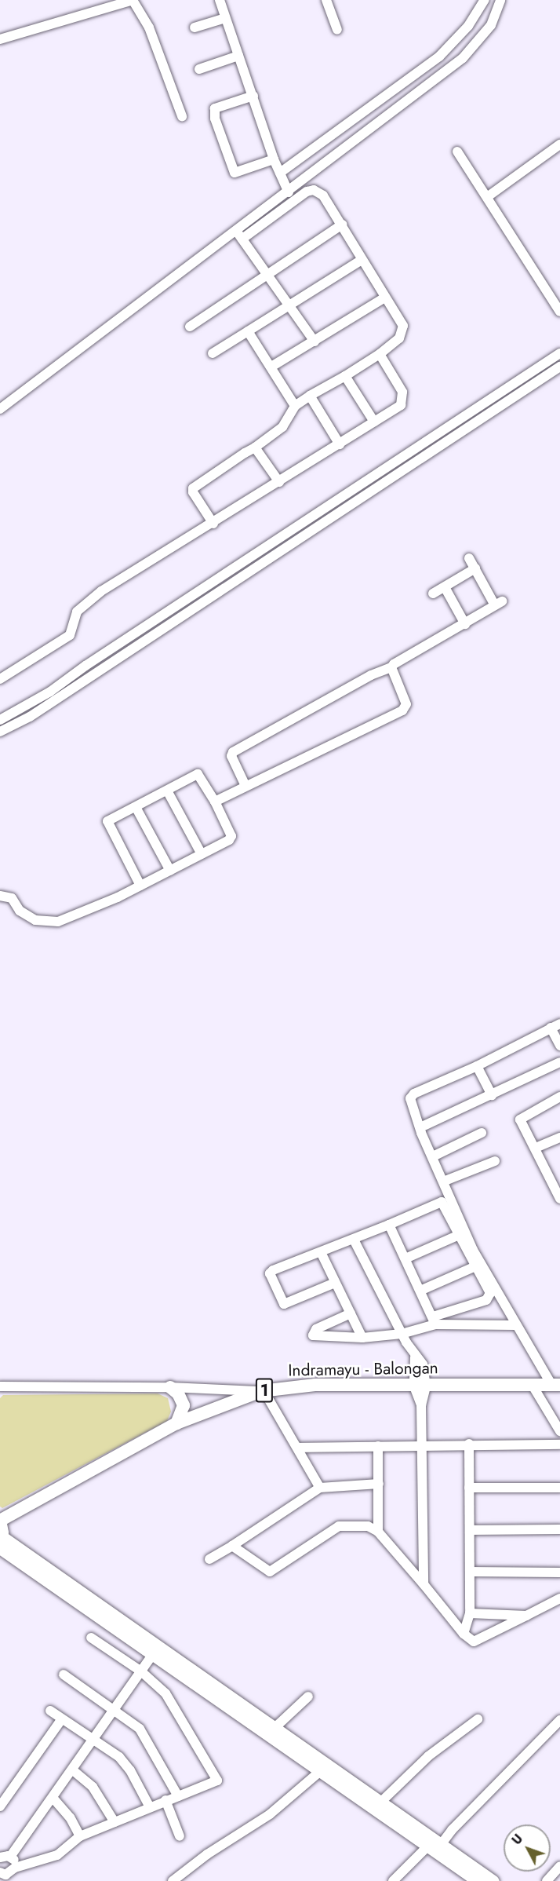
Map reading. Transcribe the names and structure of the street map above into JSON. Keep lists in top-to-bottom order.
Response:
{
  "streets": {
    "highway": ["Indramayu - Balongan", "1"]
  },
  "crossings": [
    ["Indramayu - Balongan", "1"]
  ],
  "north": "top left"
}
